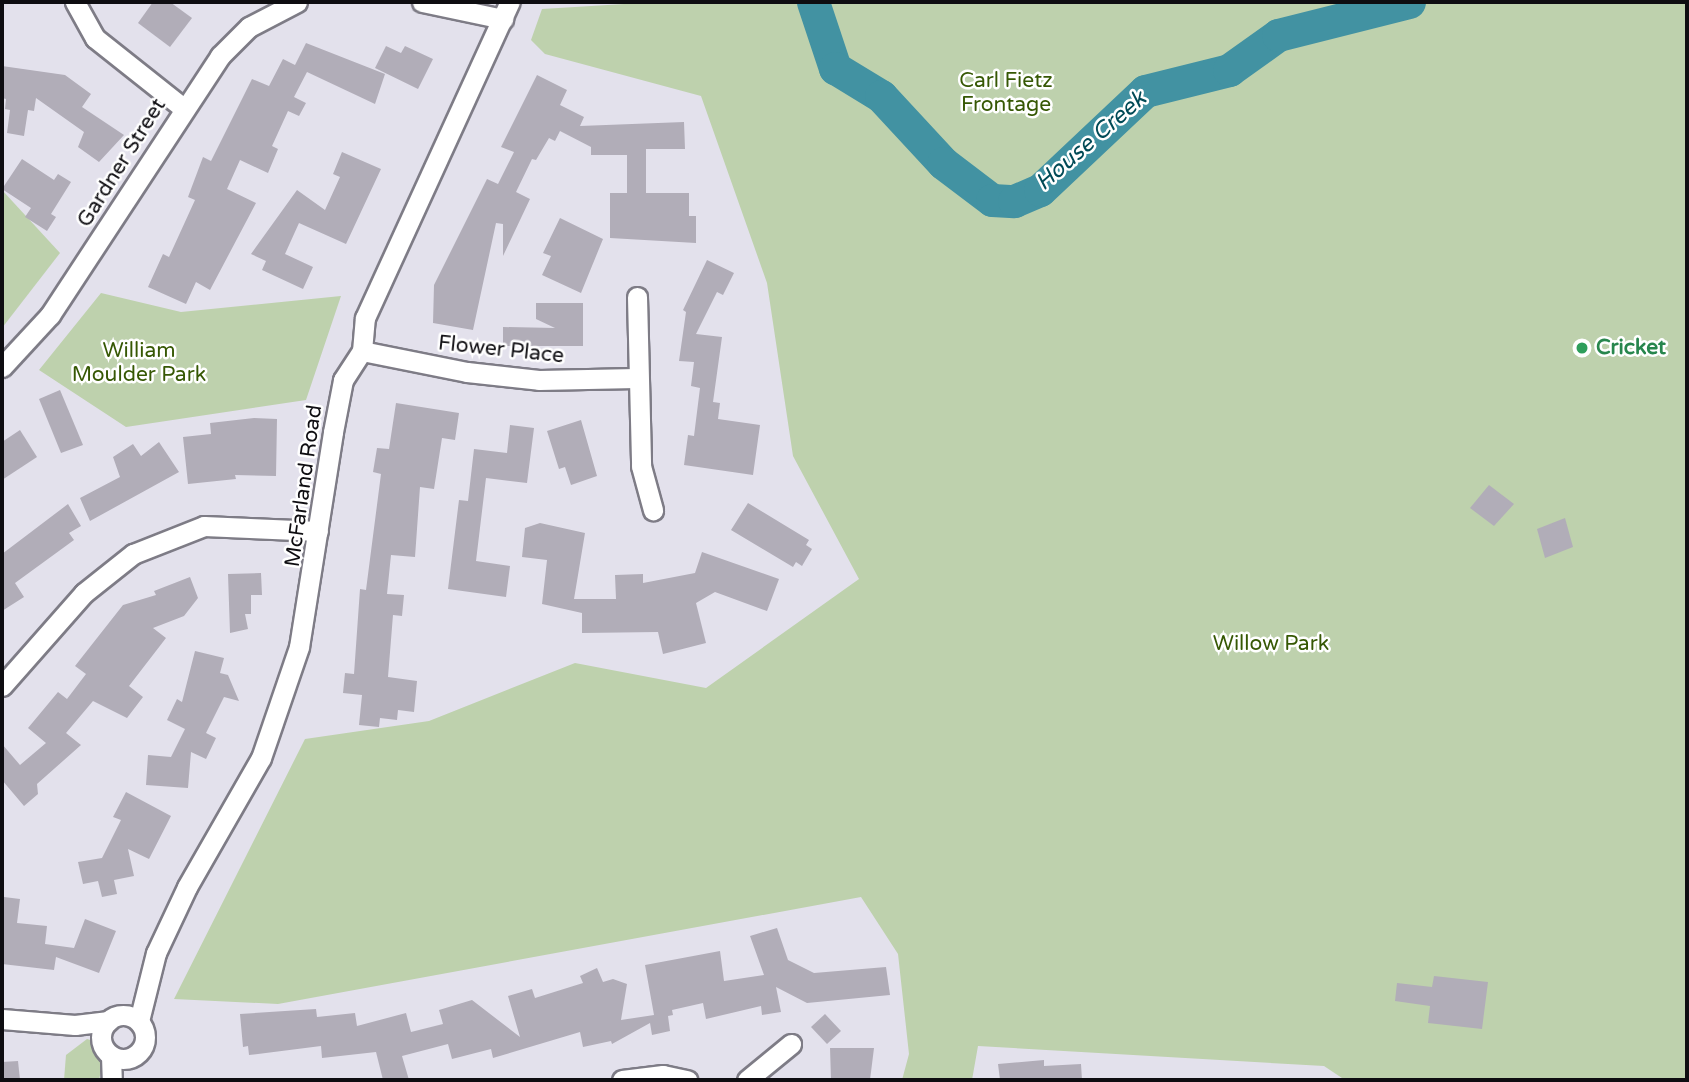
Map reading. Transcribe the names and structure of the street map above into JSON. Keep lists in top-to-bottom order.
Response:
{
  "streets": {
    "street": ["Gardner Street", "Flower Place", "McFarland Road"]
  },
  "crossings": [
    ["Flower Place", "McFarland Road"]
  ],
  "water": ["House Creek"],
  "parks": ["Carl Fietz Frontage", "William Moulder Park", "Willow Park"],
  "places": ["Cricket"]
}
